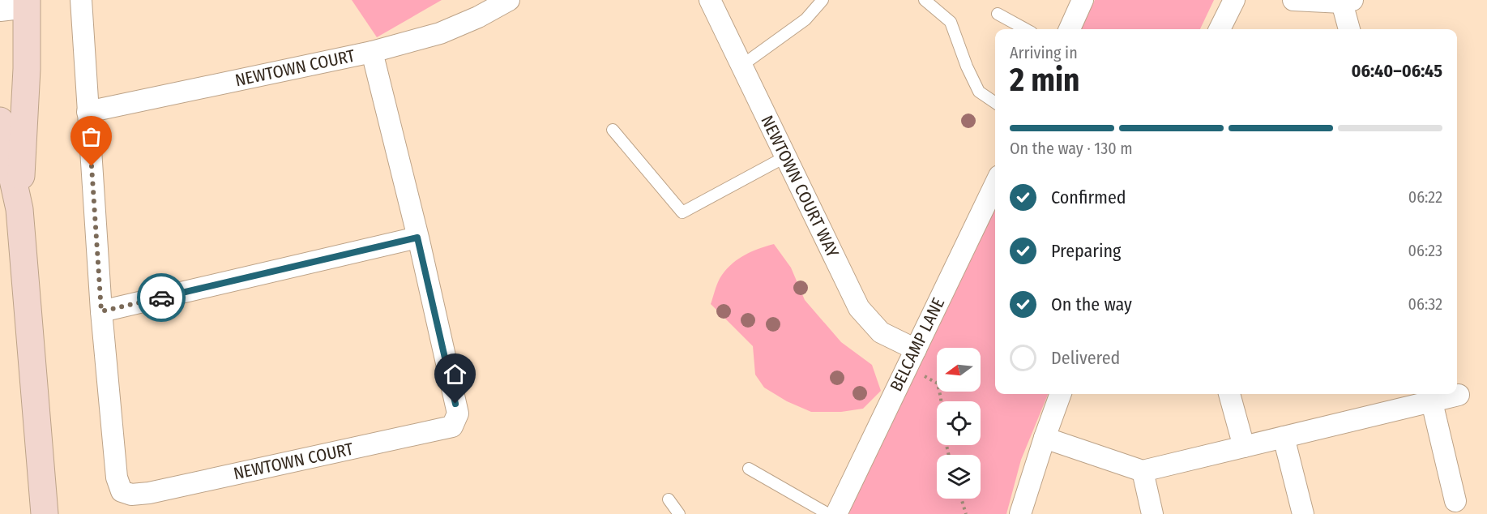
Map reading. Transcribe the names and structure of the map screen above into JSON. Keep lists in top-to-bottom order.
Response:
{
  "streets": {
    "street": ["NEWTOWN COURT", "NEWTOWN COURT WAY", "BELCAMP LANE"]
  },
  "crossings": [
    ["NEWTOWN COURT WAY", "BELCAMP LANE"]
  ],
  "north": "left",
  "page": {
    "heading": ["2 min", "Arriving in", "06:40–06:45"],
    "bar": "On the way · 130 m",
    "list": [
      ["Confirmed", "06:22"],
      ["Preparing", "06:23"],
      ["On the way", "06:32"],
      "Delivered"
    ]
  }
}
